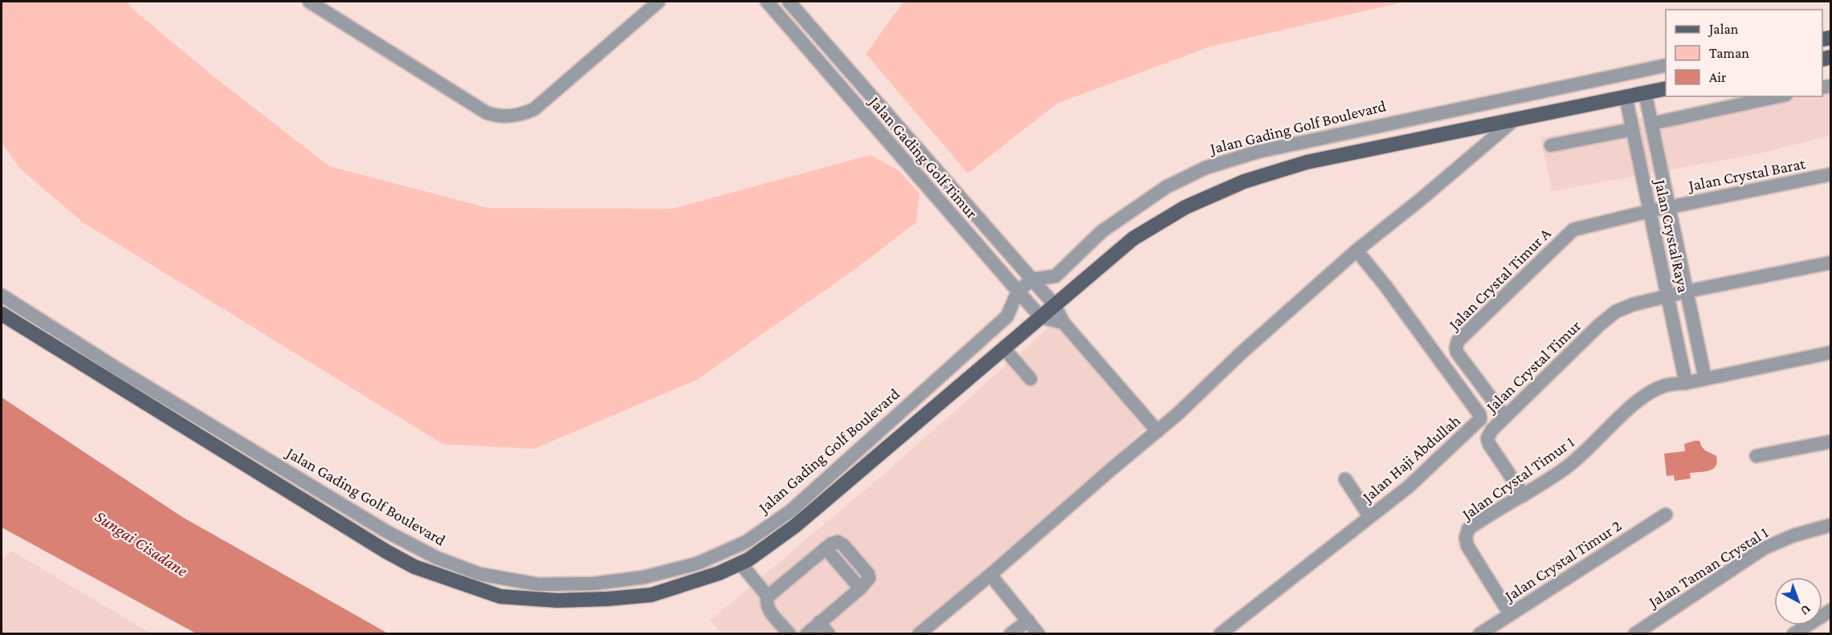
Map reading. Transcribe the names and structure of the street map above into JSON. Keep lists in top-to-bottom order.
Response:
{
  "streets": {
    "street": [
      "Jalan Gading Golf Boulevard",
      "Jalan Gading Golf Timur",
      "Jalan Crystal Barat",
      "Jalan Crystal Raya",
      "Jalan Crystal Timur A",
      "Jalan Crystal Timur",
      "Jalan Haji Abdullah",
      "Jalan Crystal Timur 1",
      "Jalan Crystal Timur 2",
      "Jalan Taman Crystal 1"
    ]
  },
  "crossings": [
    ["Jalan Gading Golf Boulevard", "Jalan Gading Golf Timur"],
    ["Jalan Crystal Barat", "Jalan Crystal Raya"],
    ["Jalan Crystal Barat", "Jalan Crystal Timur A"],
    ["Jalan Crystal Raya", "Jalan Crystal Timur A"],
    ["Jalan Crystal Raya", "Jalan Crystal Timur"],
    ["Jalan Crystal Raya", "Jalan Crystal Timur 1"],
    ["Jalan Crystal Timur A", "Jalan Crystal Timur"],
    ["Jalan Crystal Timur", "Jalan Crystal Timur 1"],
    ["Jalan Crystal Timur 1", "Jalan Crystal Timur 2"]
  ],
  "water": ["Sungai Cisadane"],
  "legend": ["Jalan", "Taman", "Air"],
  "north": "bottom right"
}
